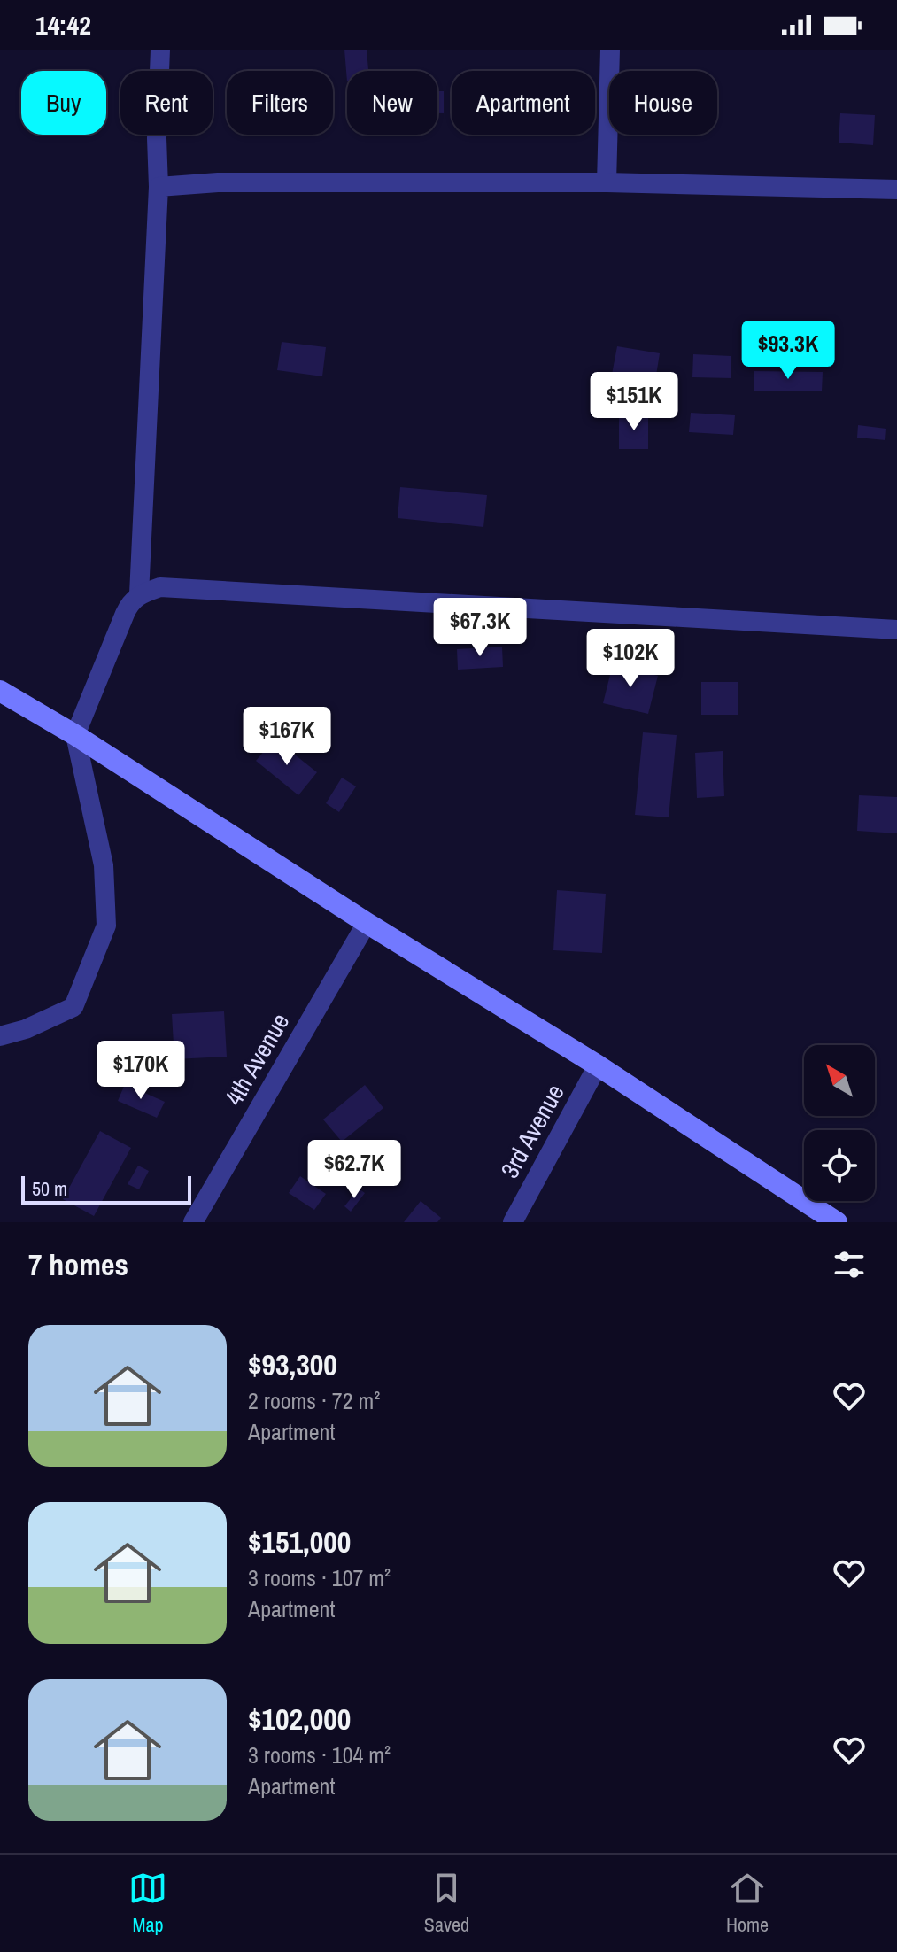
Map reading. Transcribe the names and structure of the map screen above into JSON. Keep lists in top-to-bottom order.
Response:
{
  "streets": {
    "street": ["4th Avenue", "3rd Avenue"]
  },
  "scale_bar": "50 m",
  "north": "top left",
  "page": {
    "status": "14:42",
    "chip": [
      "Buy",
      "Rent",
      "Filters",
      "New",
      "Apartment",
      "House"
    ],
    "price": [
      "$93.3K",
      "$151K",
      "$67.3K",
      "$102K",
      "$167K",
      "$170K",
      "$62.7K"
    ],
    "scale": "50 m",
    "heading": "7 homes",
    "list": [
      {
        "name": "$93,300",
        "note": "2 rooms · 72 m² · Apartment"
      },
      {
        "name": "$151,000",
        "note": "3 rooms · 107 m² · Apartment"
      },
      {
        "name": "$102,000",
        "note": "3 rooms · 104 m² · Apartment"
      }
    ],
    "tabs": ["Map", "Saved", "Home"]
  }
}
